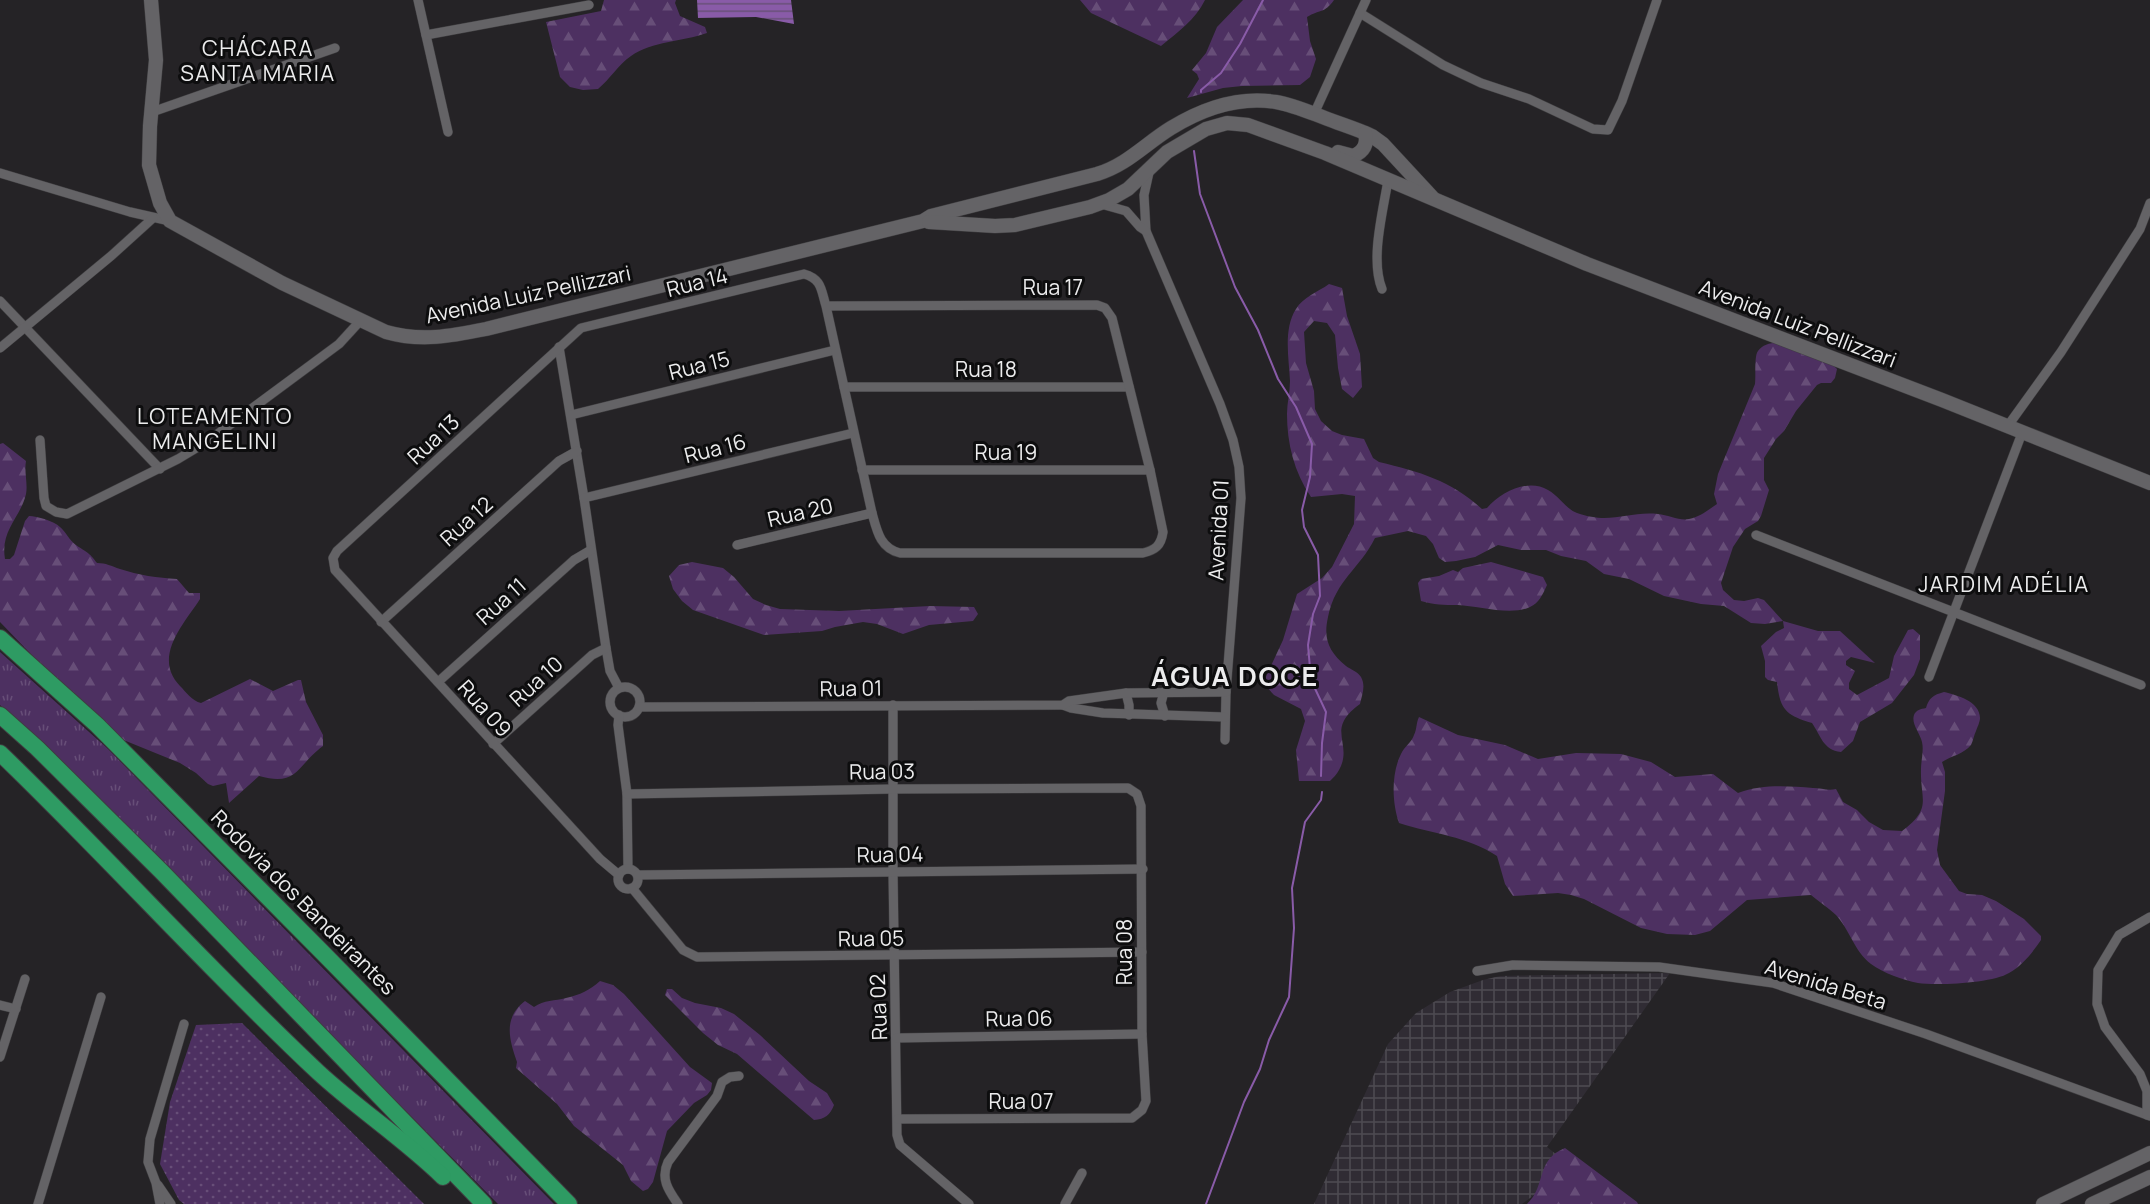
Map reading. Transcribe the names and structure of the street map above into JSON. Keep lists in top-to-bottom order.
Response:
{
  "streets": {
    "highway": ["Rodovia dos Bandeirantes"],
    "main road": ["Avenida Luiz Pellizzari"],
    "street": [
      "Rua 14",
      "Rua 17",
      "Rua 15",
      "Rua 18",
      "Rua 13",
      "Rua 16",
      "Rua 19",
      "Rua 20",
      "Rua 12",
      "Avenida 01",
      "Rua 11",
      "Rua 10",
      "Rua 01",
      "Rua 09",
      "Rua 03",
      "Rua 04",
      "Rua 05",
      "Rua 08",
      "Avenida Beta",
      "Rua 02",
      "Rua 06",
      "Rua 07"
    ]
  },
  "crossings": [
    ["Rua 14", "Rua 17"],
    ["Rua 14", "Rua 13"],
    ["Rua 17", "Rua 18"],
    ["Rua 17", "Rua 19"],
    ["Rua 17", "Rua 20"],
    ["Avenida Luiz Pellizzari", "Avenida 01"],
    ["Rua 13", "Rua 09"],
    ["Rua 12", "Rua 09"],
    ["Rua 11", "Rua 09"],
    ["Rua 10", "Rua 09"],
    ["Rua 01", "Rua 02"],
    ["Rua 09", "Rua 04"],
    ["Rua 09", "Rua 05"],
    ["Rua 03", "Rua 08"],
    ["Rua 03", "Rua 02"],
    ["Rua 04", "Rua 05"],
    ["Rua 04", "Rua 08"],
    ["Rua 04", "Rua 02"],
    ["Rua 05", "Rua 08"],
    ["Rua 05", "Rua 02"],
    ["Rua 08", "Rua 06"],
    ["Rua 08", "Rua 07"],
    ["Rua 02", "Rua 06"],
    ["Rua 02", "Rua 07"]
  ],
  "districts": [
    "CHÁCARA SANTA MARIA",
    "LOTEAMENTO MANGELINI",
    "JARDIM ADÉLIA",
    "ÁGUA DOCE"
  ]
}
